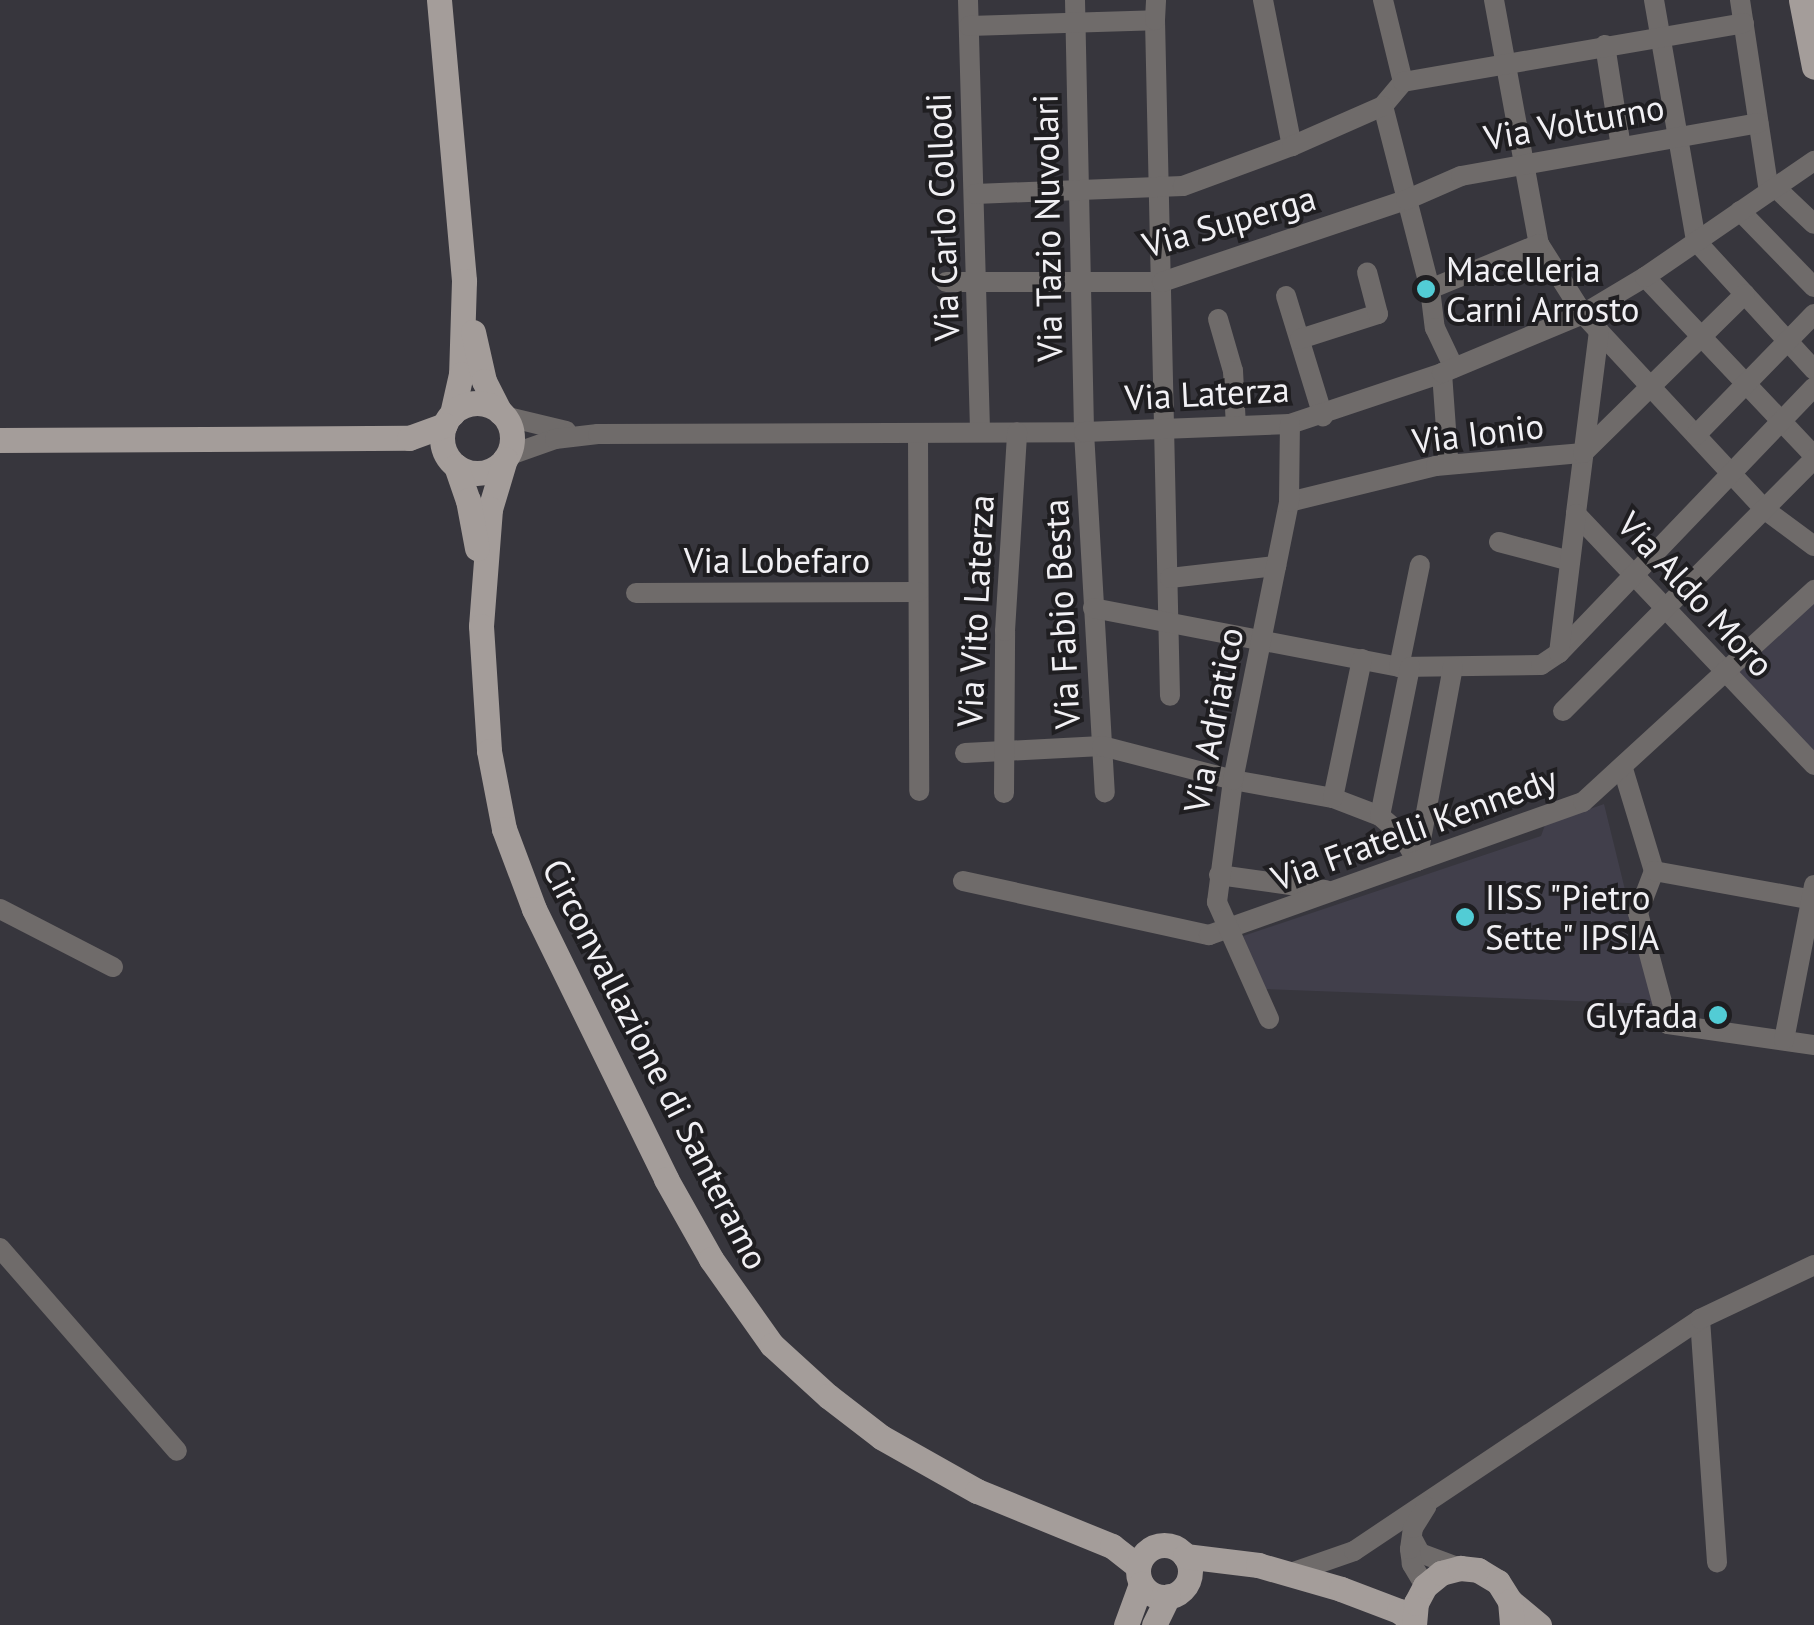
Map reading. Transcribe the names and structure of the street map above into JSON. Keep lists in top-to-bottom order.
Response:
{
  "streets": {
    "main road": ["Circonvallazione di Santeramo"],
    "street": [
      "Via Volturno",
      "Via Carlo Collodi",
      "Via Superga",
      "Via Tazio Nuvolari",
      "Via Laterza",
      "Via Ionio",
      "Via Lobefaro",
      "Via Aldo Moro",
      "Via Vito Laterza",
      "Via Fabio Besta",
      "Via Adriatico",
      "Via Fratelli Kennedy"
    ]
  },
  "crossings": [
    ["Via Volturno", "Via Superga"],
    ["Via Carlo Collodi", "Via Superga"],
    ["Via Carlo Collodi", "Via Laterza"],
    ["Via Superga", "Via Tazio Nuvolari"],
    ["Via Tazio Nuvolari", "Via Laterza"],
    ["Via Tazio Nuvolari", "Via Fabio Besta"],
    ["Via Laterza", "Via Vito Laterza"],
    ["Via Laterza", "Via Fabio Besta"],
    ["Via Laterza", "Via Adriatico"],
    ["Via Ionio", "Via Aldo Moro"],
    ["Via Ionio", "Via Adriatico"],
    ["Via Aldo Moro", "Via Fratelli Kennedy"],
    ["Via Adriatico", "Via Fratelli Kennedy"]
  ],
  "places": ["Macelleria Carni Arrosto", "IISS \"Pietro Sette\" IPSIA", "Glyfada"]
}
